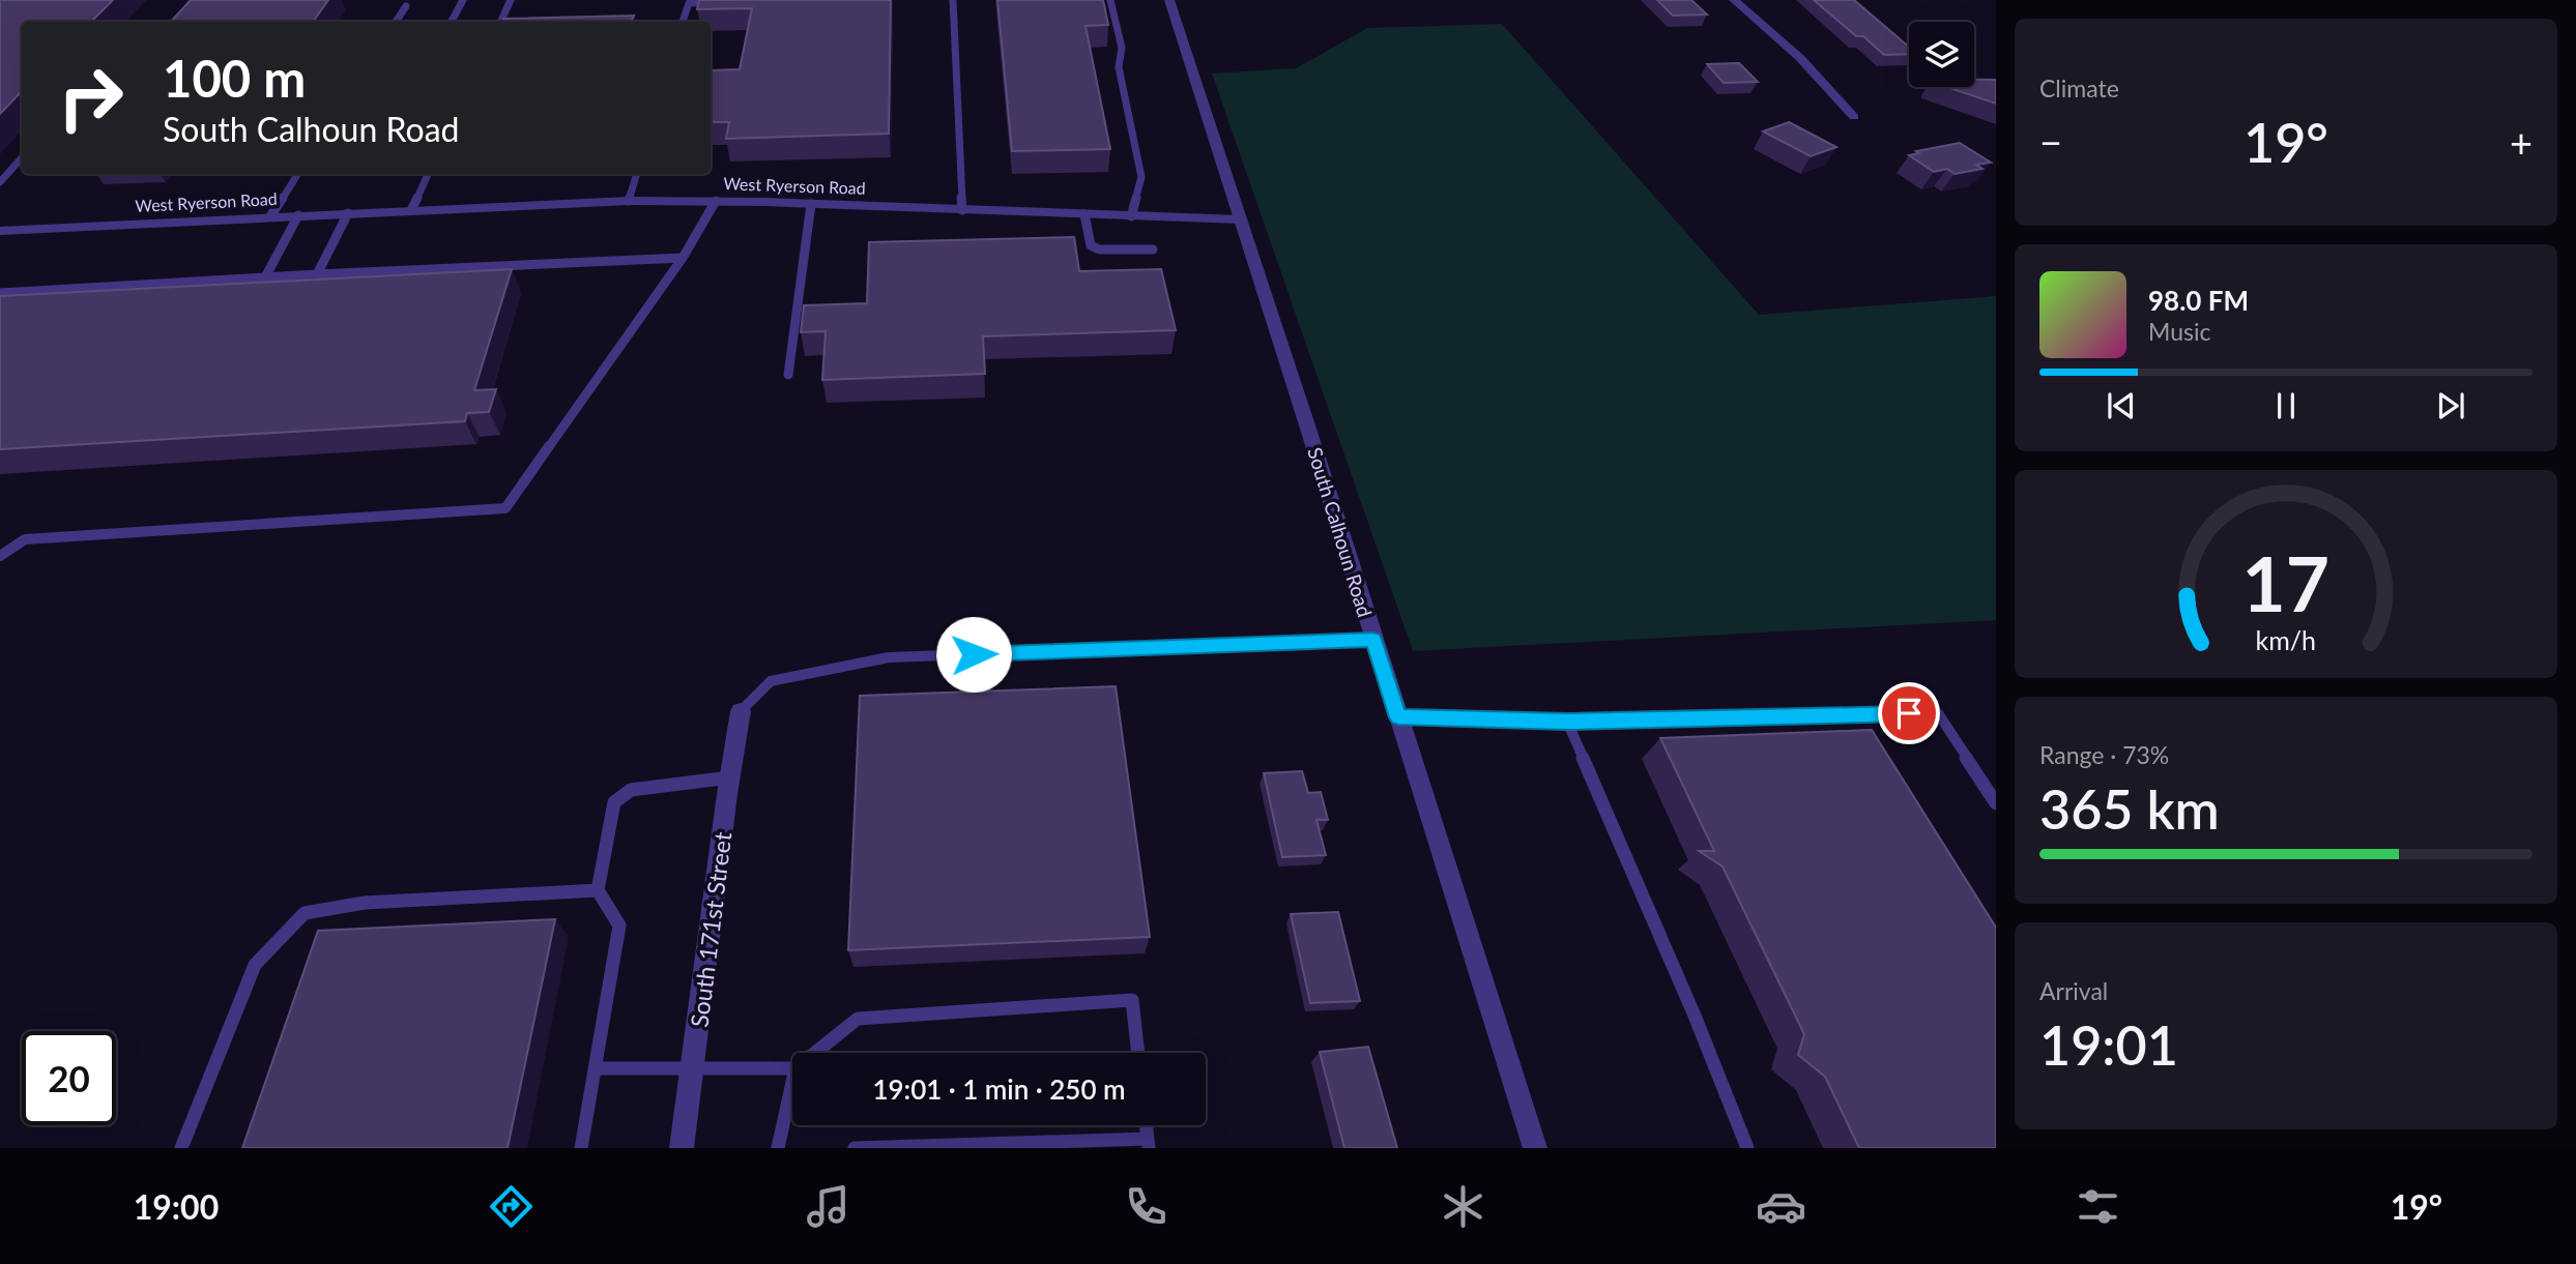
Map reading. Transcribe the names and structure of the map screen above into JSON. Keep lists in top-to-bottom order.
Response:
{
  "streets": {
    "street": ["West Ryerson Road", "South Calhoun Road", "South 171st Street"]
  },
  "crossings": [
    ["West Ryerson Road", "South Calhoun Road"]
  ],
  "page": {
    "tile": [
      "Climate",
      ["Range · 73%", "365 km"],
      ["Arrival", "19:01"]
    ],
    "turn": ["100 m", "South Calhoun Road"],
    "heat": ["−", "19°", "+"],
    "song": ["98.0 FM", "Music"],
    "limit": "20",
    "trip": "19:01 · 1 min · 250 m",
    "tabs": ["19:00", "19°"],
    "gauge": ["17", "km/h"]
  }
}
